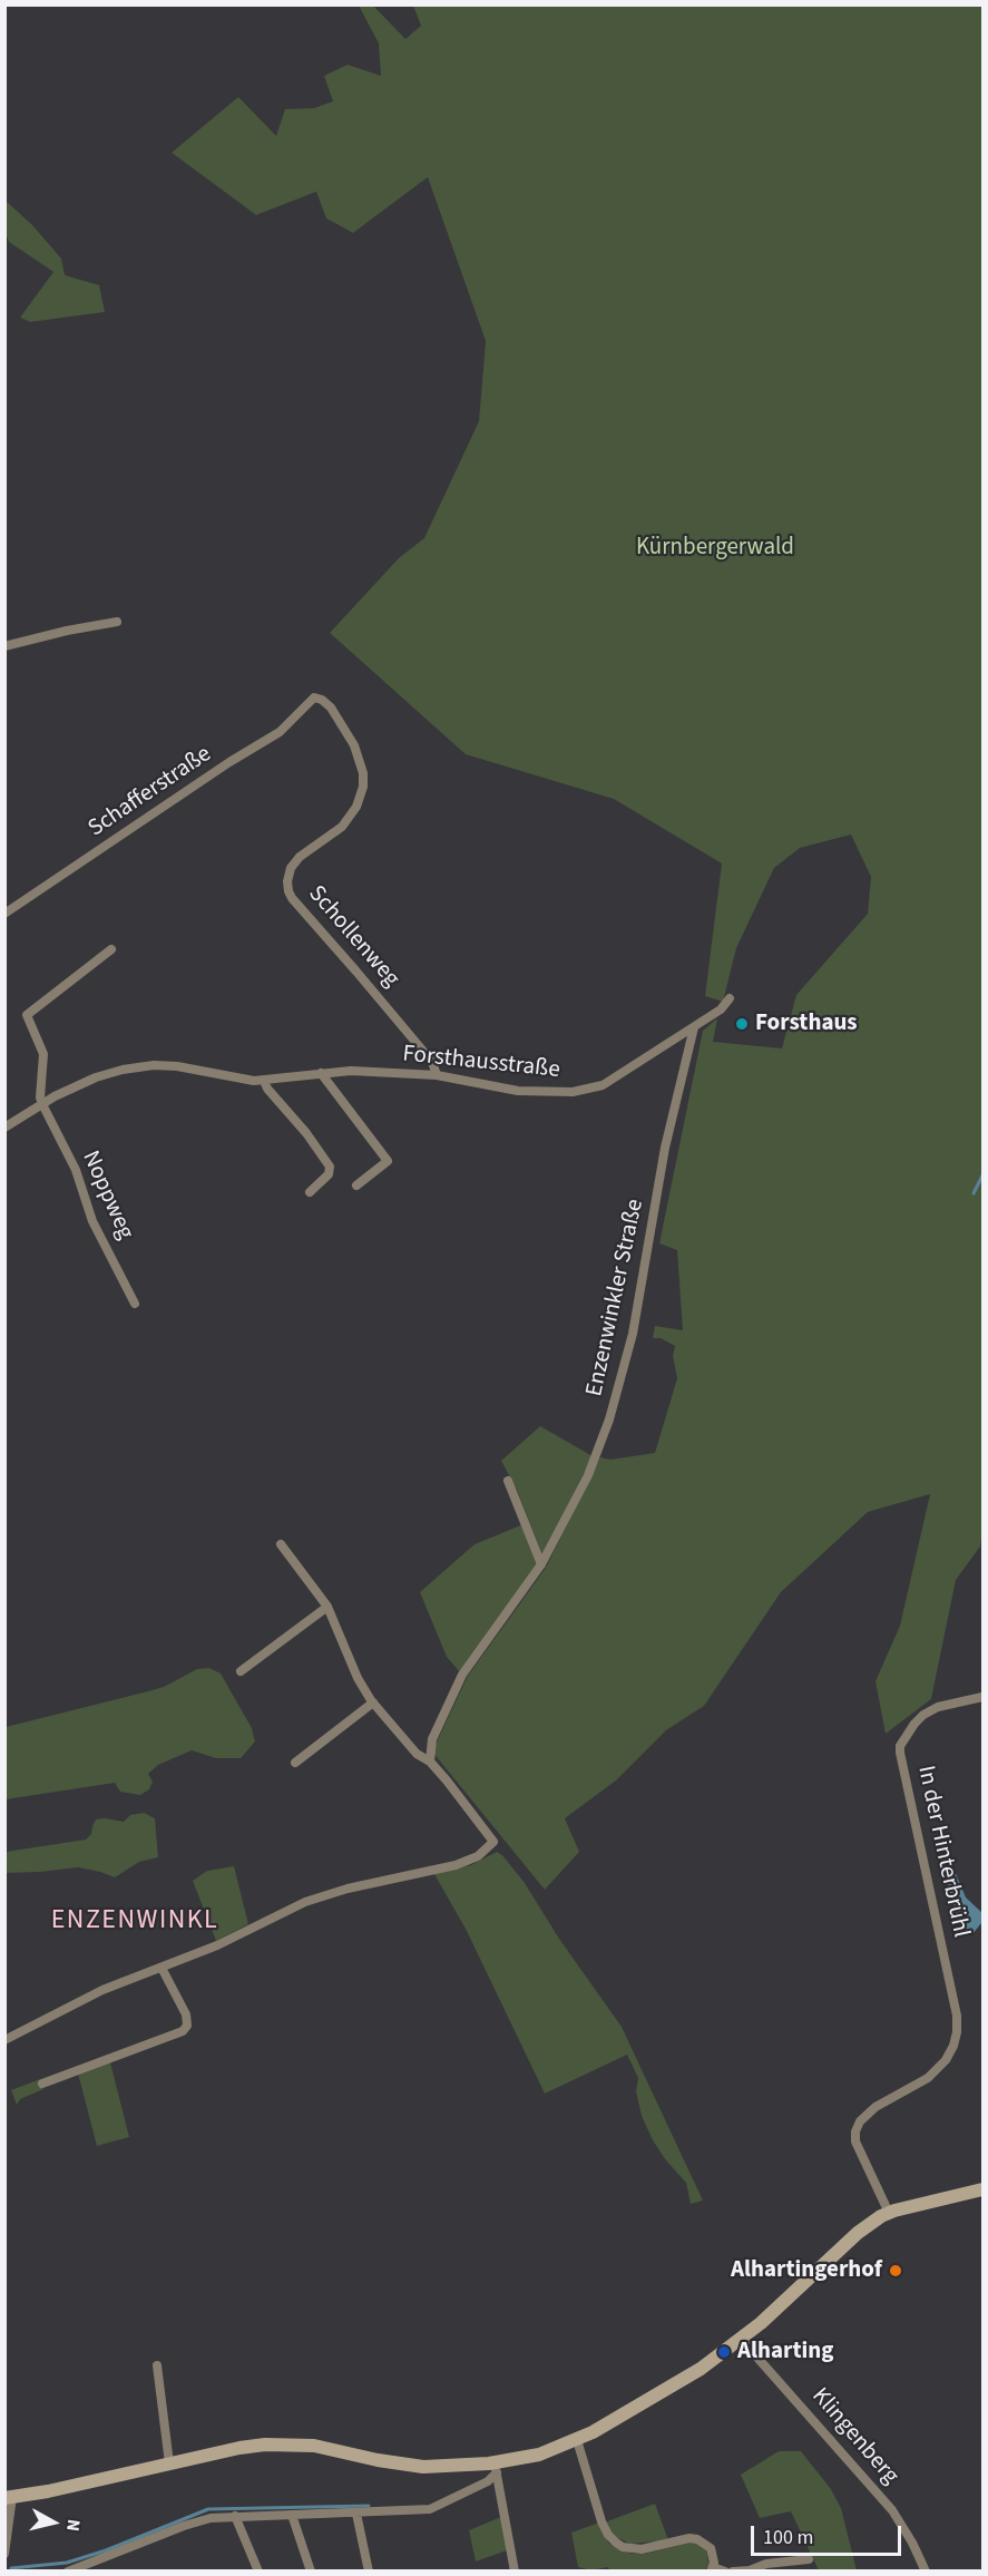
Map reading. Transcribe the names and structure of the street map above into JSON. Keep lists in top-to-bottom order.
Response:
{
  "streets": {
    "street": [
      "Schafferstraße",
      "Schollenweg",
      "Forsthausstraße",
      "Noppweg",
      "Enzenwinkler Straße",
      "In der Hinterbrühl",
      "Klingenberg"
    ]
  },
  "crossings": [
    ["Schafferstraße", "Schollenweg"],
    ["Schollenweg", "Forsthausstraße"],
    ["Forsthausstraße", "Noppweg"],
    ["Forsthausstraße", "Enzenwinkler Straße"]
  ],
  "districts": ["ENZENWINKL"],
  "parks": ["Kürnbergerwald"],
  "places": ["Forsthaus", "Alhartingerhof", "Alharting"],
  "scale_bar": "100 m",
  "north": "right"
}
